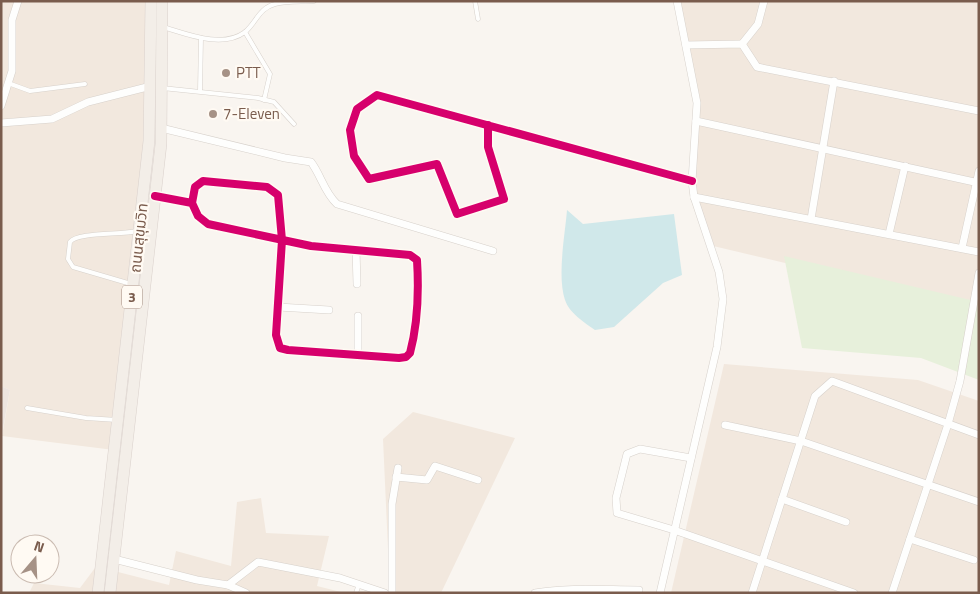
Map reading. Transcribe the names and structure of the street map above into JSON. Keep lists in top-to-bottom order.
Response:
{
  "streets": {
    "main road": ["ถนนสุขุมวิท", "3"]
  },
  "places": ["PTT", "7-Eleven"],
  "north": "top"
}
